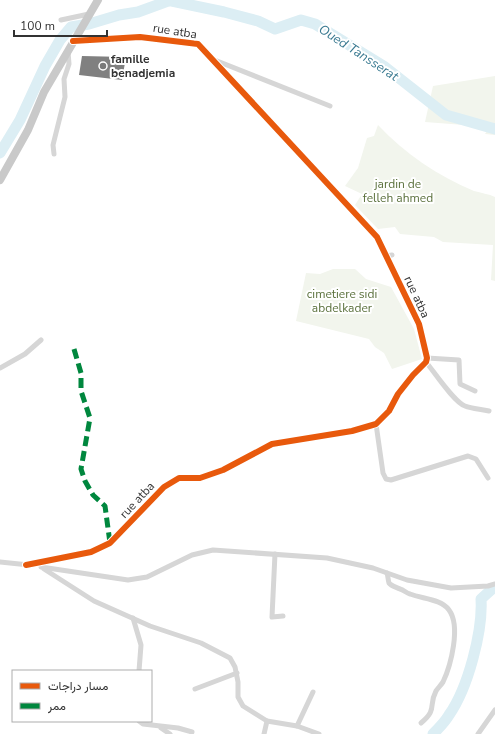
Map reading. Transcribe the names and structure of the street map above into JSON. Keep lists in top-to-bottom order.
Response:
{
  "streets": {
    "street": ["rue atba"]
  },
  "water": ["Oued Tansserat"],
  "parks": ["jardin de felleh ahmed", "cimetiere sidi abdelkader"],
  "places": ["famille benadjemia"],
  "legend": ["مسار دراجات", "ممر"],
  "scale_bar": "100 m"
}
